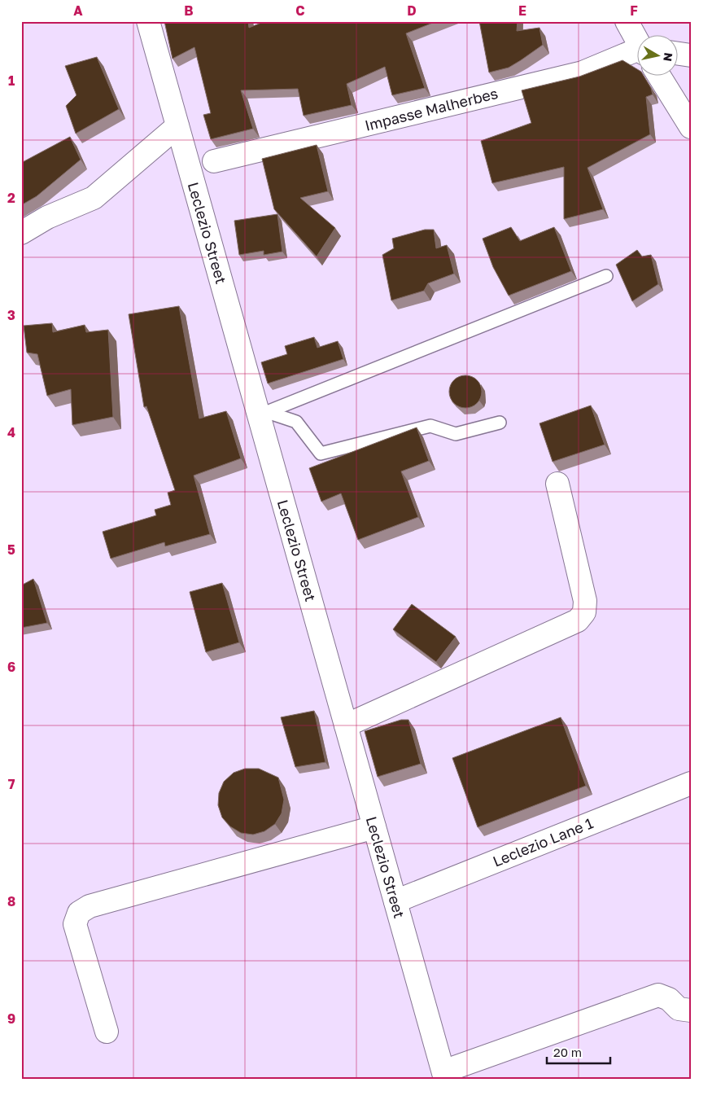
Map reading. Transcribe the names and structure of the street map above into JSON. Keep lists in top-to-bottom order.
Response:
{
  "streets": {
    "street": ["Impasse Malherbes", "Leclezio Street", "Leclezio Lane 1"]
  },
  "crossings": [
    ["Leclezio Street", "Leclezio Lane 1"]
  ],
  "scale_bar": "20 m",
  "north": "right",
  "grid": {
    "columns": [
      "A",
      "B",
      "C",
      "D",
      "E",
      "F"
    ],
    "rows": [
      "1",
      "2",
      "3",
      "4",
      "5",
      "6",
      "7",
      "8",
      "9"
    ]
  }
}
